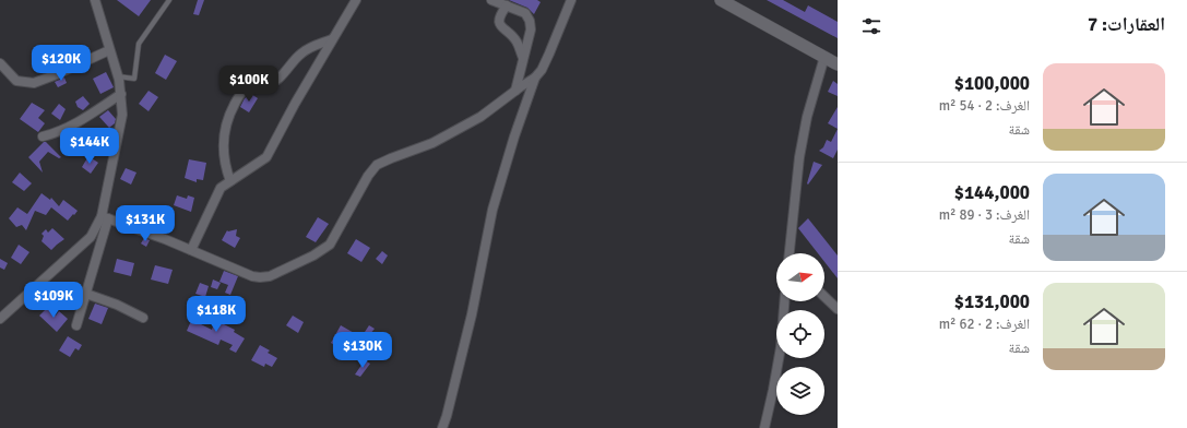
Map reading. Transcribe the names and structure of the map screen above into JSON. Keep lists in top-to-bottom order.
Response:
{
  "north": "right",
  "page": {
    "heading": "العقارات: 7",
    "price": [
      "$120K",
      "$100K",
      "$144K",
      "$131K",
      "$109K",
      "$118K",
      "$130K"
    ],
    "list": [
      {
        "name": "$100,000",
        "note": "الغرف: 2 · 54 m² · شقة"
      },
      {
        "name": "$144,000",
        "note": "الغرف: 3 · 89 m² · شقة"
      },
      {
        "name": "$131,000",
        "note": "الغرف: 2 · 62 m² · شقة"
      }
    ]
  }
}
